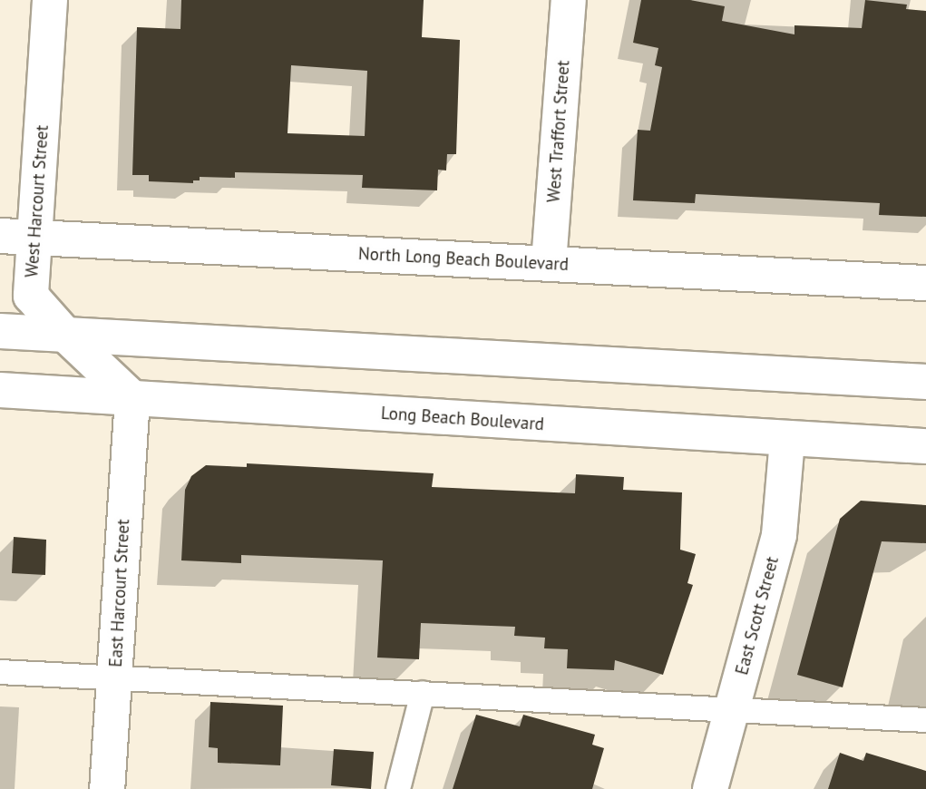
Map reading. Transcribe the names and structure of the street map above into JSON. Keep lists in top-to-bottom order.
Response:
{
  "streets": {
    "street": [
      "West Traffort Street",
      "West Harcourt Street",
      "North Long Beach Boulevard",
      "Long Beach Boulevard",
      "East Harcourt Street",
      "East Scott Street"
    ]
  },
  "crossings": [
    ["West Traffort Street", "North Long Beach Boulevard"],
    ["West Harcourt Street", "North Long Beach Boulevard"],
    ["West Harcourt Street", "Long Beach Boulevard"],
    ["West Harcourt Street", "East Harcourt Street"],
    ["Long Beach Boulevard", "East Harcourt Street"],
    ["Long Beach Boulevard", "East Scott Street"]
  ]
}
